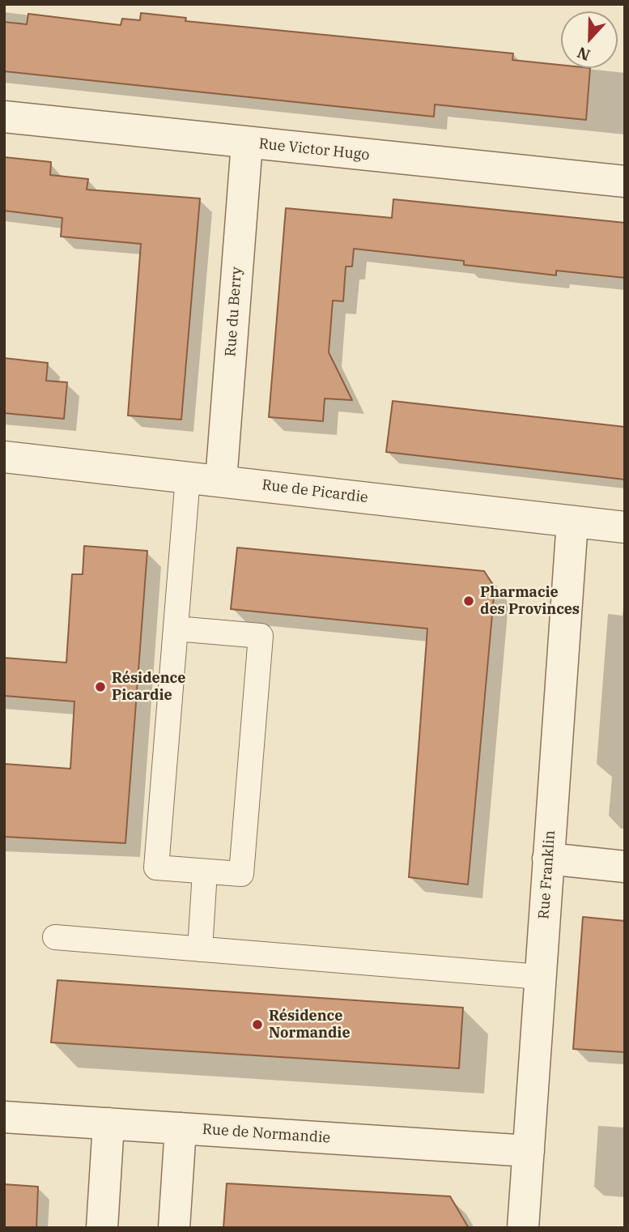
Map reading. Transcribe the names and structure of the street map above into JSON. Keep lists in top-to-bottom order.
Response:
{
  "streets": {
    "street": [
      "Rue Victor Hugo",
      "Rue du Berry",
      "Rue de Picardie",
      "Rue Franklin",
      "Rue de Normandie"
    ]
  },
  "crossings": [
    ["Rue Victor Hugo", "Rue du Berry"],
    ["Rue du Berry", "Rue de Picardie"],
    ["Rue de Picardie", "Rue Franklin"],
    ["Rue Franklin", "Rue de Normandie"]
  ],
  "places": ["Pharmacie des Provinces", "Résidence Picardie", "Résidence Normandie"],
  "north": "bottom"
}
